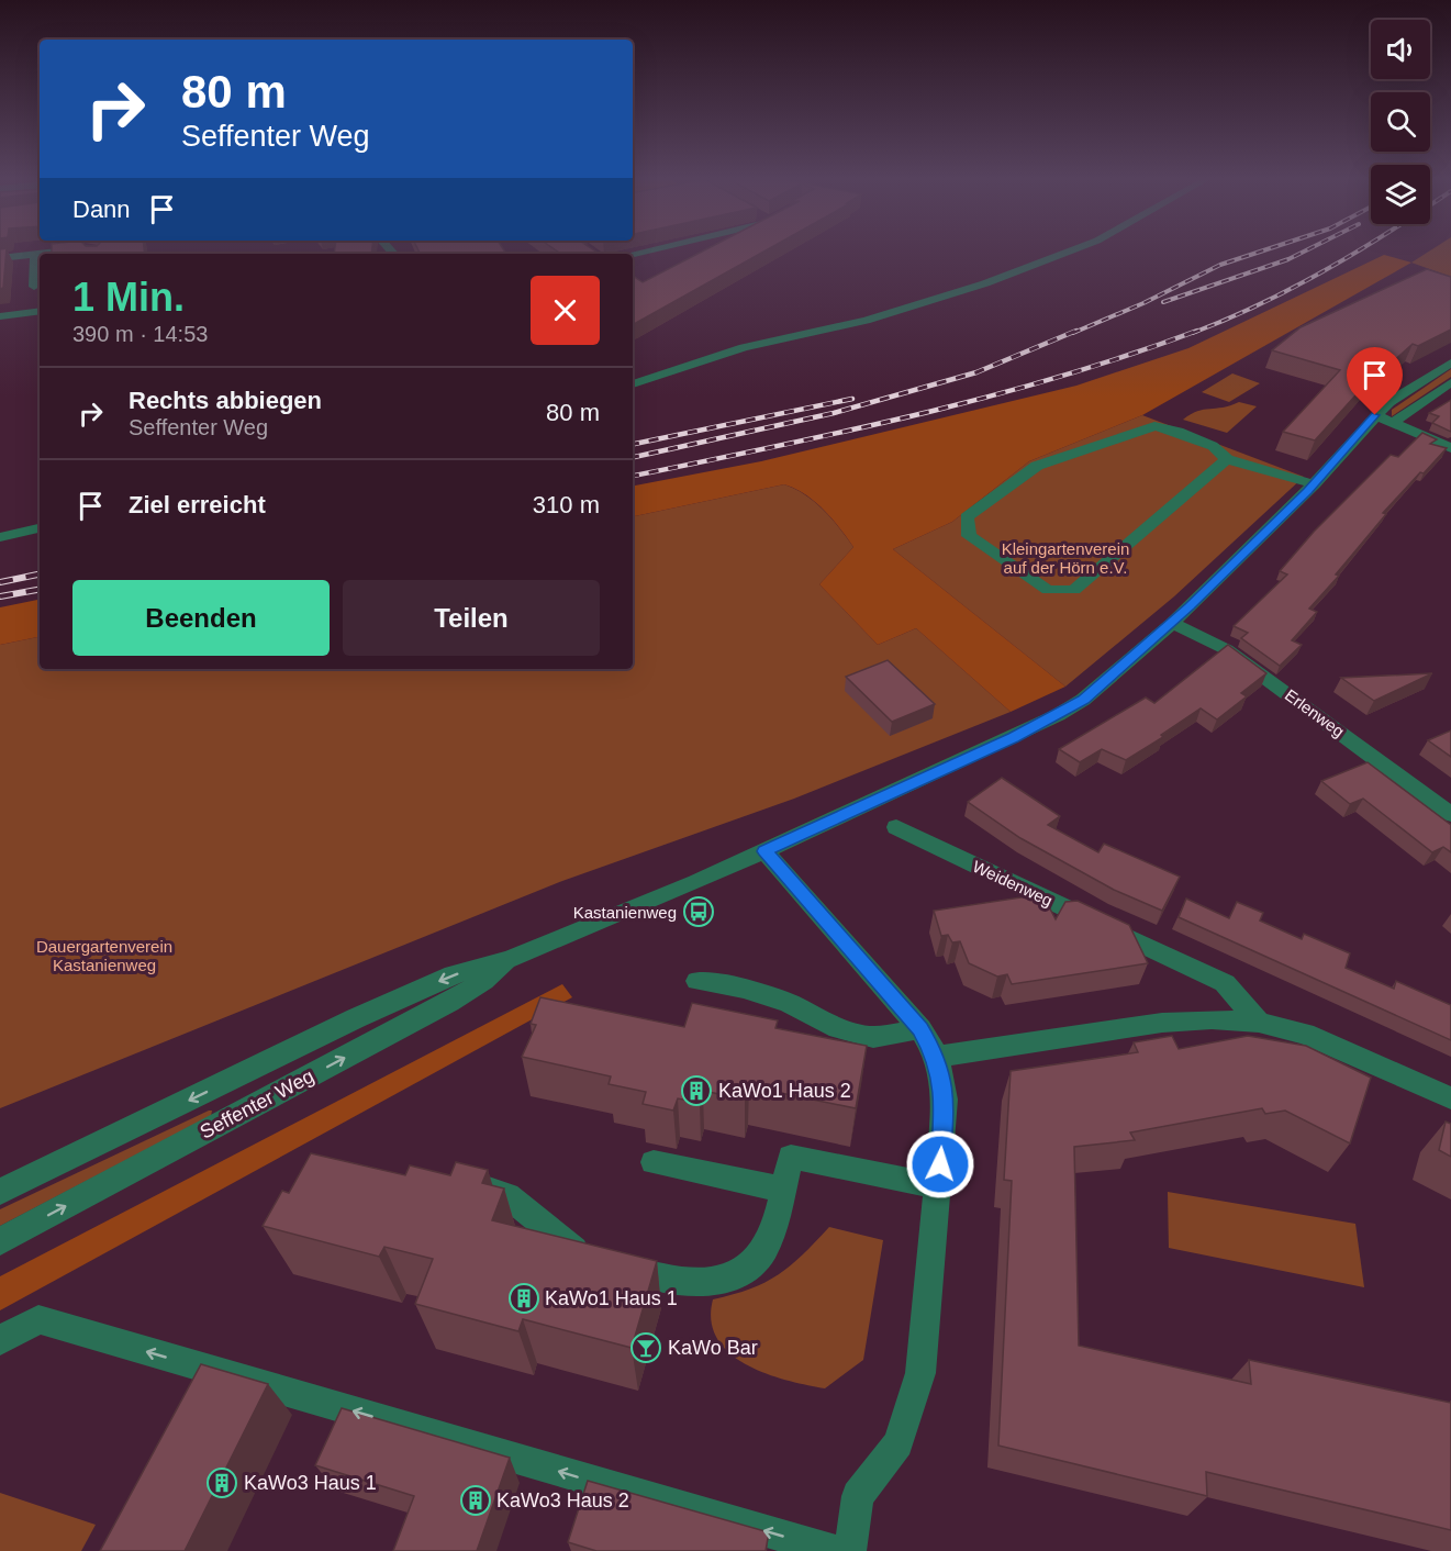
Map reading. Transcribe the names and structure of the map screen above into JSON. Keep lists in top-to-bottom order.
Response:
{
  "streets": {
    "street": ["Erlenweg", "Weidenweg", "Seffenter Weg"]
  },
  "crossings": [
    ["Erlenweg", "Seffenter Weg"]
  ],
  "parks": ["Kleingartenverein auf der Hörn e.V.", "Dauergartenverein Kastanienweg"],
  "places": {
    "bus stop": ["Kastanienweg"],
    "building": [
      "KaWo1 Haus 2",
      "KaWo1 Haus 1",
      "KaWo3 Haus 1",
      "KaWo3 Haus 2"
    ],
    "bar": ["KaWo Bar"]
  },
  "page": {
    "turn": ["80 m", "Seffenter Weg"],
    "then": "Dann",
    "heading": ["1 Min.", "390 m · 14:53"],
    "list": [
      {
        "name": "Rechts abbiegen",
        "note": "Seffenter Weg",
        "value": "80 m"
      },
      {
        "name": "Ziel erreicht",
        "value": "310 m"
      }
    ],
    "buttons": ["Beenden", "Teilen"]
  }
}
